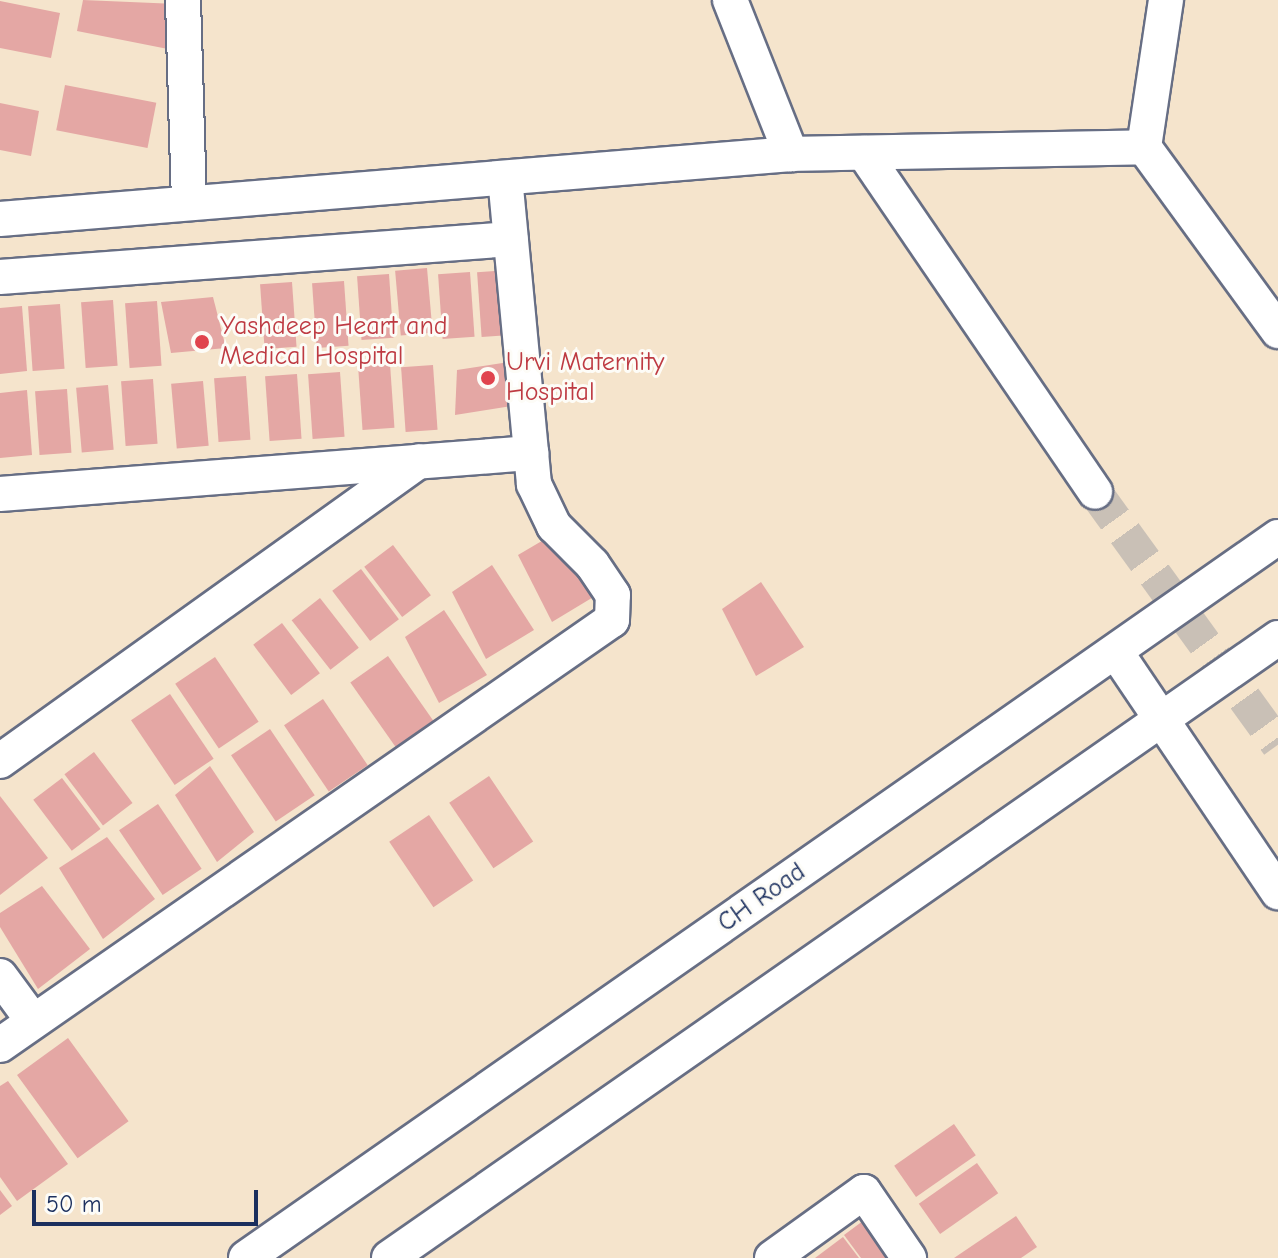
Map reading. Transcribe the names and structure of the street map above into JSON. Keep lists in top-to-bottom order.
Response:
{
  "streets": {
    "street": ["CH Road"]
  },
  "places": ["Yashdeep Heart and Medical Hospital", "Urvi Maternity Hospital"],
  "scale_bar": "50 m"
}
